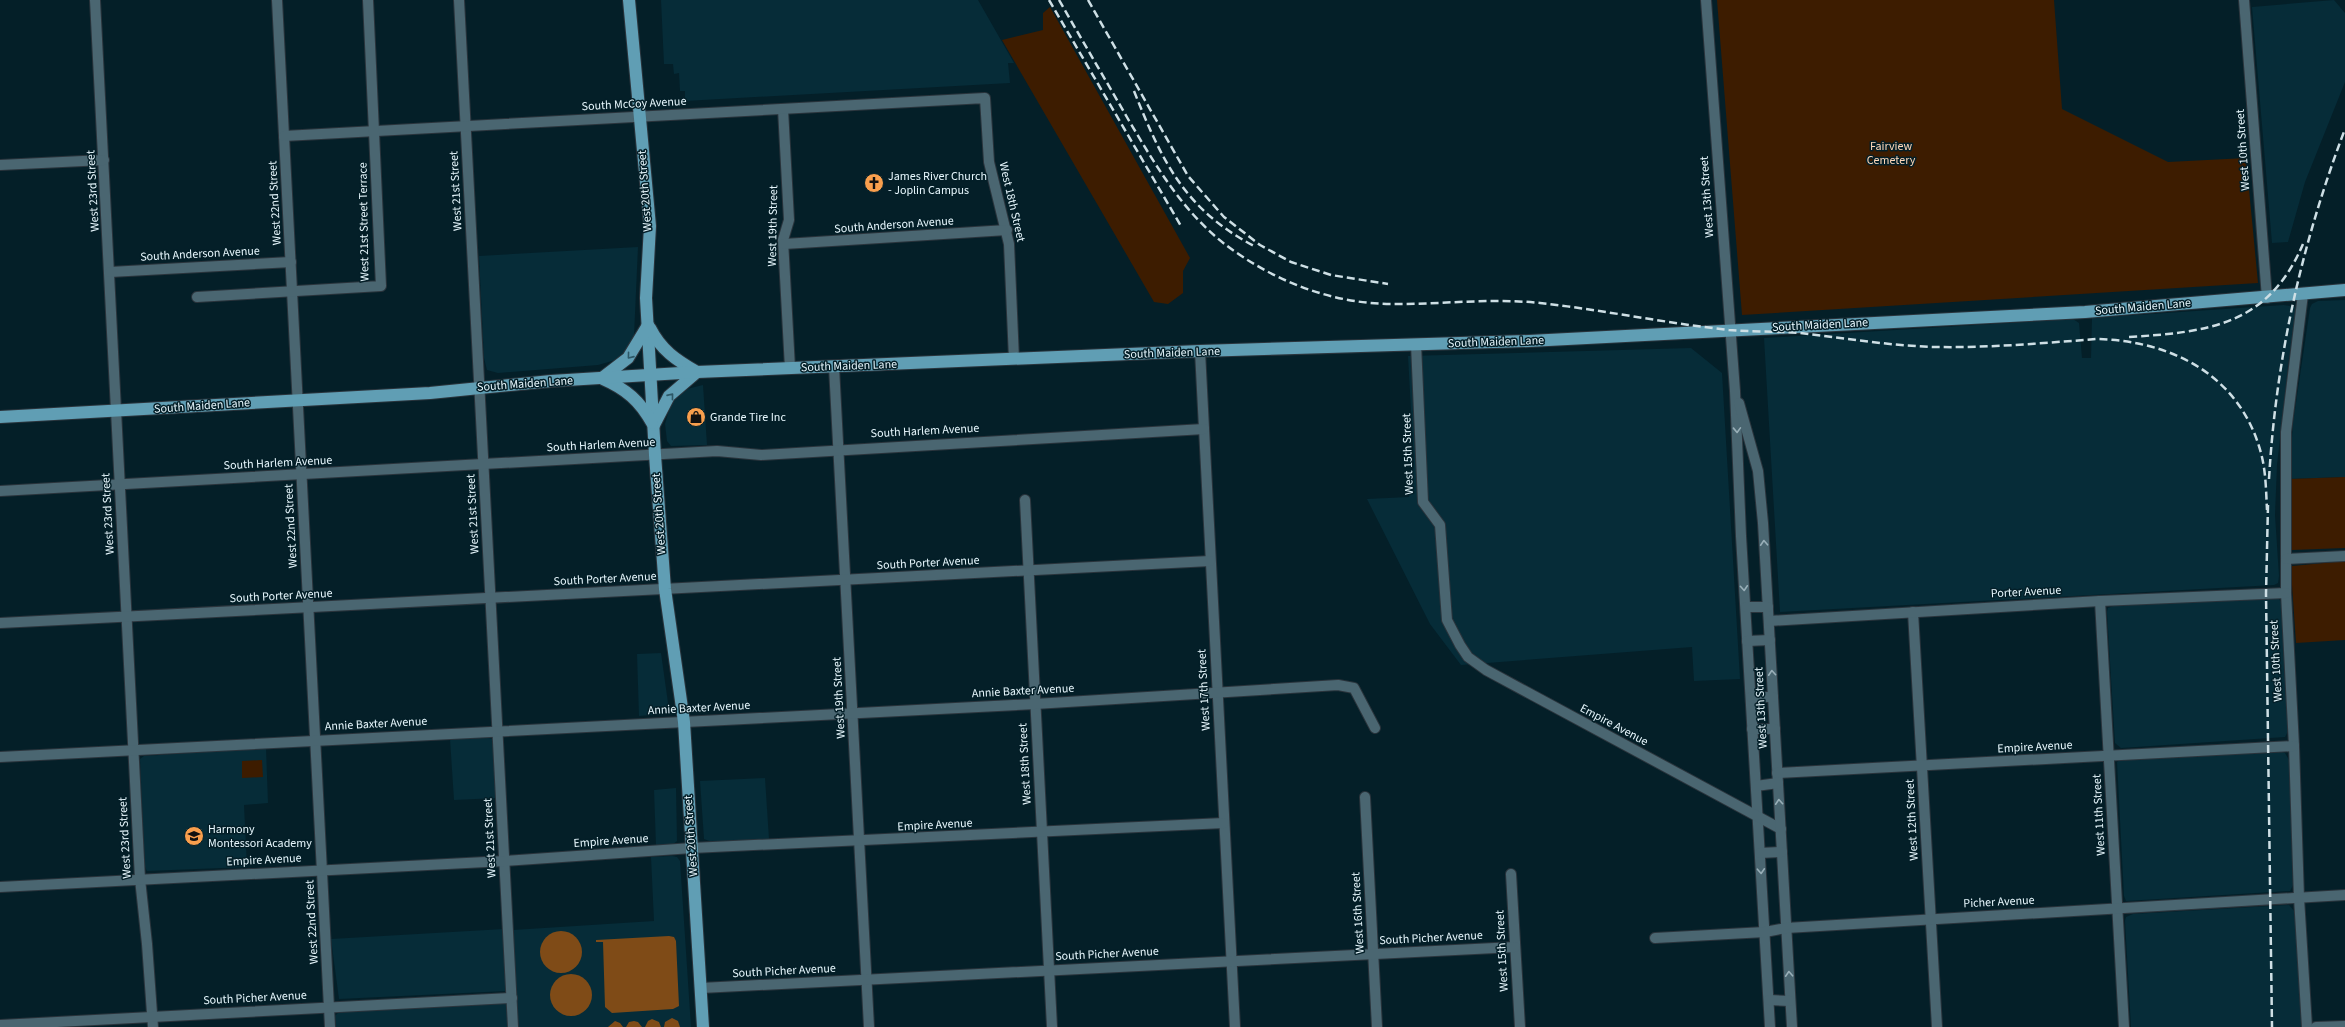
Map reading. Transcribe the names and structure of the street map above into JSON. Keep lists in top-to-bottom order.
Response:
{
  "streets": {
    "main road": ["West 20th Street", "South Maiden Lane"],
    "street": [
      "South McCoy Avenue",
      "West 10th Street",
      "West 23rd Street",
      "West 21st Street",
      "West 13th Street",
      "West 18th Street",
      "West 22nd Street",
      "West 21st Street Terrace",
      "South Anderson Avenue",
      "West 19th Street",
      "South Harlem Avenue",
      "West 15th Street",
      "South Porter Avenue",
      "Porter Avenue",
      "West 17th Street",
      "Annie Baxter Avenue",
      "Empire Avenue",
      "West 11th Street",
      "West 12th Street",
      "Picher Avenue",
      "West 16th Street",
      "South Picher Avenue"
    ]
  },
  "crossings": [
    ["South McCoy Avenue", "West 21st Street"],
    ["South McCoy Avenue", "West 20th Street"],
    ["South McCoy Avenue", "West 18th Street"],
    ["South McCoy Avenue", "West 22nd Street"],
    ["South McCoy Avenue", "West 21st Street Terrace"],
    ["South McCoy Avenue", "West 19th Street"],
    ["West 10th Street", "South Maiden Lane"],
    ["West 10th Street", "Porter Avenue"],
    ["West 10th Street", "Empire Avenue"],
    ["West 10th Street", "Picher Avenue"],
    ["West 23rd Street", "South Anderson Avenue"],
    ["West 23rd Street", "South Maiden Lane"],
    ["West 23rd Street", "South Harlem Avenue"],
    ["West 23rd Street", "South Porter Avenue"],
    ["West 23rd Street", "Annie Baxter Avenue"],
    ["West 23rd Street", "Empire Avenue"],
    ["West 23rd Street", "South Picher Avenue"],
    ["West 21st Street", "South Maiden Lane"],
    ["West 21st Street", "South Harlem Avenue"],
    ["West 21st Street", "South Porter Avenue"],
    ["West 21st Street", "Annie Baxter Avenue"],
    ["West 21st Street", "Empire Avenue"],
    ["West 21st Street", "South Picher Avenue"],
    ["West 20th Street", "South Maiden Lane"],
    ["West 20th Street", "South Harlem Avenue"],
    ["West 20th Street", "South Porter Avenue"],
    ["West 20th Street", "Annie Baxter Avenue"],
    ["West 20th Street", "Empire Avenue"],
    ["West 20th Street", "South Picher Avenue"],
    ["West 13th Street", "South Maiden Lane"],
    ["West 13th Street", "Porter Avenue"],
    ["West 13th Street", "Empire Avenue"],
    ["West 13th Street", "Picher Avenue"],
    ["West 18th Street", "South Anderson Avenue"],
    ["West 18th Street", "South Maiden Lane"],
    ["West 18th Street", "South Porter Avenue"],
    ["West 18th Street", "Annie Baxter Avenue"],
    ["West 18th Street", "Empire Avenue"],
    ["West 18th Street", "South Picher Avenue"],
    ["West 22nd Street", "West 21st Street Terrace"],
    ["West 22nd Street", "South Anderson Avenue"],
    ["West 22nd Street", "South Maiden Lane"],
    ["West 22nd Street", "South Harlem Avenue"],
    ["West 22nd Street", "South Porter Avenue"],
    ["West 22nd Street", "Annie Baxter Avenue"],
    ["West 22nd Street", "Empire Avenue"],
    ["West 22nd Street", "South Picher Avenue"],
    ["South Anderson Avenue", "West 19th Street"],
    ["West 19th Street", "South Maiden Lane"],
    ["West 19th Street", "South Harlem Avenue"],
    ["West 19th Street", "South Porter Avenue"],
    ["West 19th Street", "Annie Baxter Avenue"],
    ["West 19th Street", "Empire Avenue"],
    ["West 19th Street", "South Picher Avenue"],
    ["South Maiden Lane", "West 15th Street"],
    ["South Maiden Lane", "West 17th Street"],
    ["South Harlem Avenue", "West 17th Street"],
    ["West 15th Street", "Empire Avenue"],
    ["West 15th Street", "South Picher Avenue"],
    ["South Porter Avenue", "West 17th Street"],
    ["Porter Avenue", "West 11th Street"],
    ["Porter Avenue", "West 12th Street"],
    ["West 17th Street", "Annie Baxter Avenue"],
    ["West 17th Street", "Empire Avenue"],
    ["West 17th Street", "South Picher Avenue"],
    ["Empire Avenue", "West 11th Street"],
    ["Empire Avenue", "West 12th Street"],
    ["West 11th Street", "Picher Avenue"],
    ["West 12th Street", "Picher Avenue"],
    ["West 16th Street", "South Picher Avenue"]
  ],
  "parks": ["Fairview Cemetery"],
  "places": {
    "church": ["James River Church - Joplin Campus"],
    "shop": ["Grande Tire Inc"],
    "school or university": ["Harmony Montessori Academy"]
  }
}
